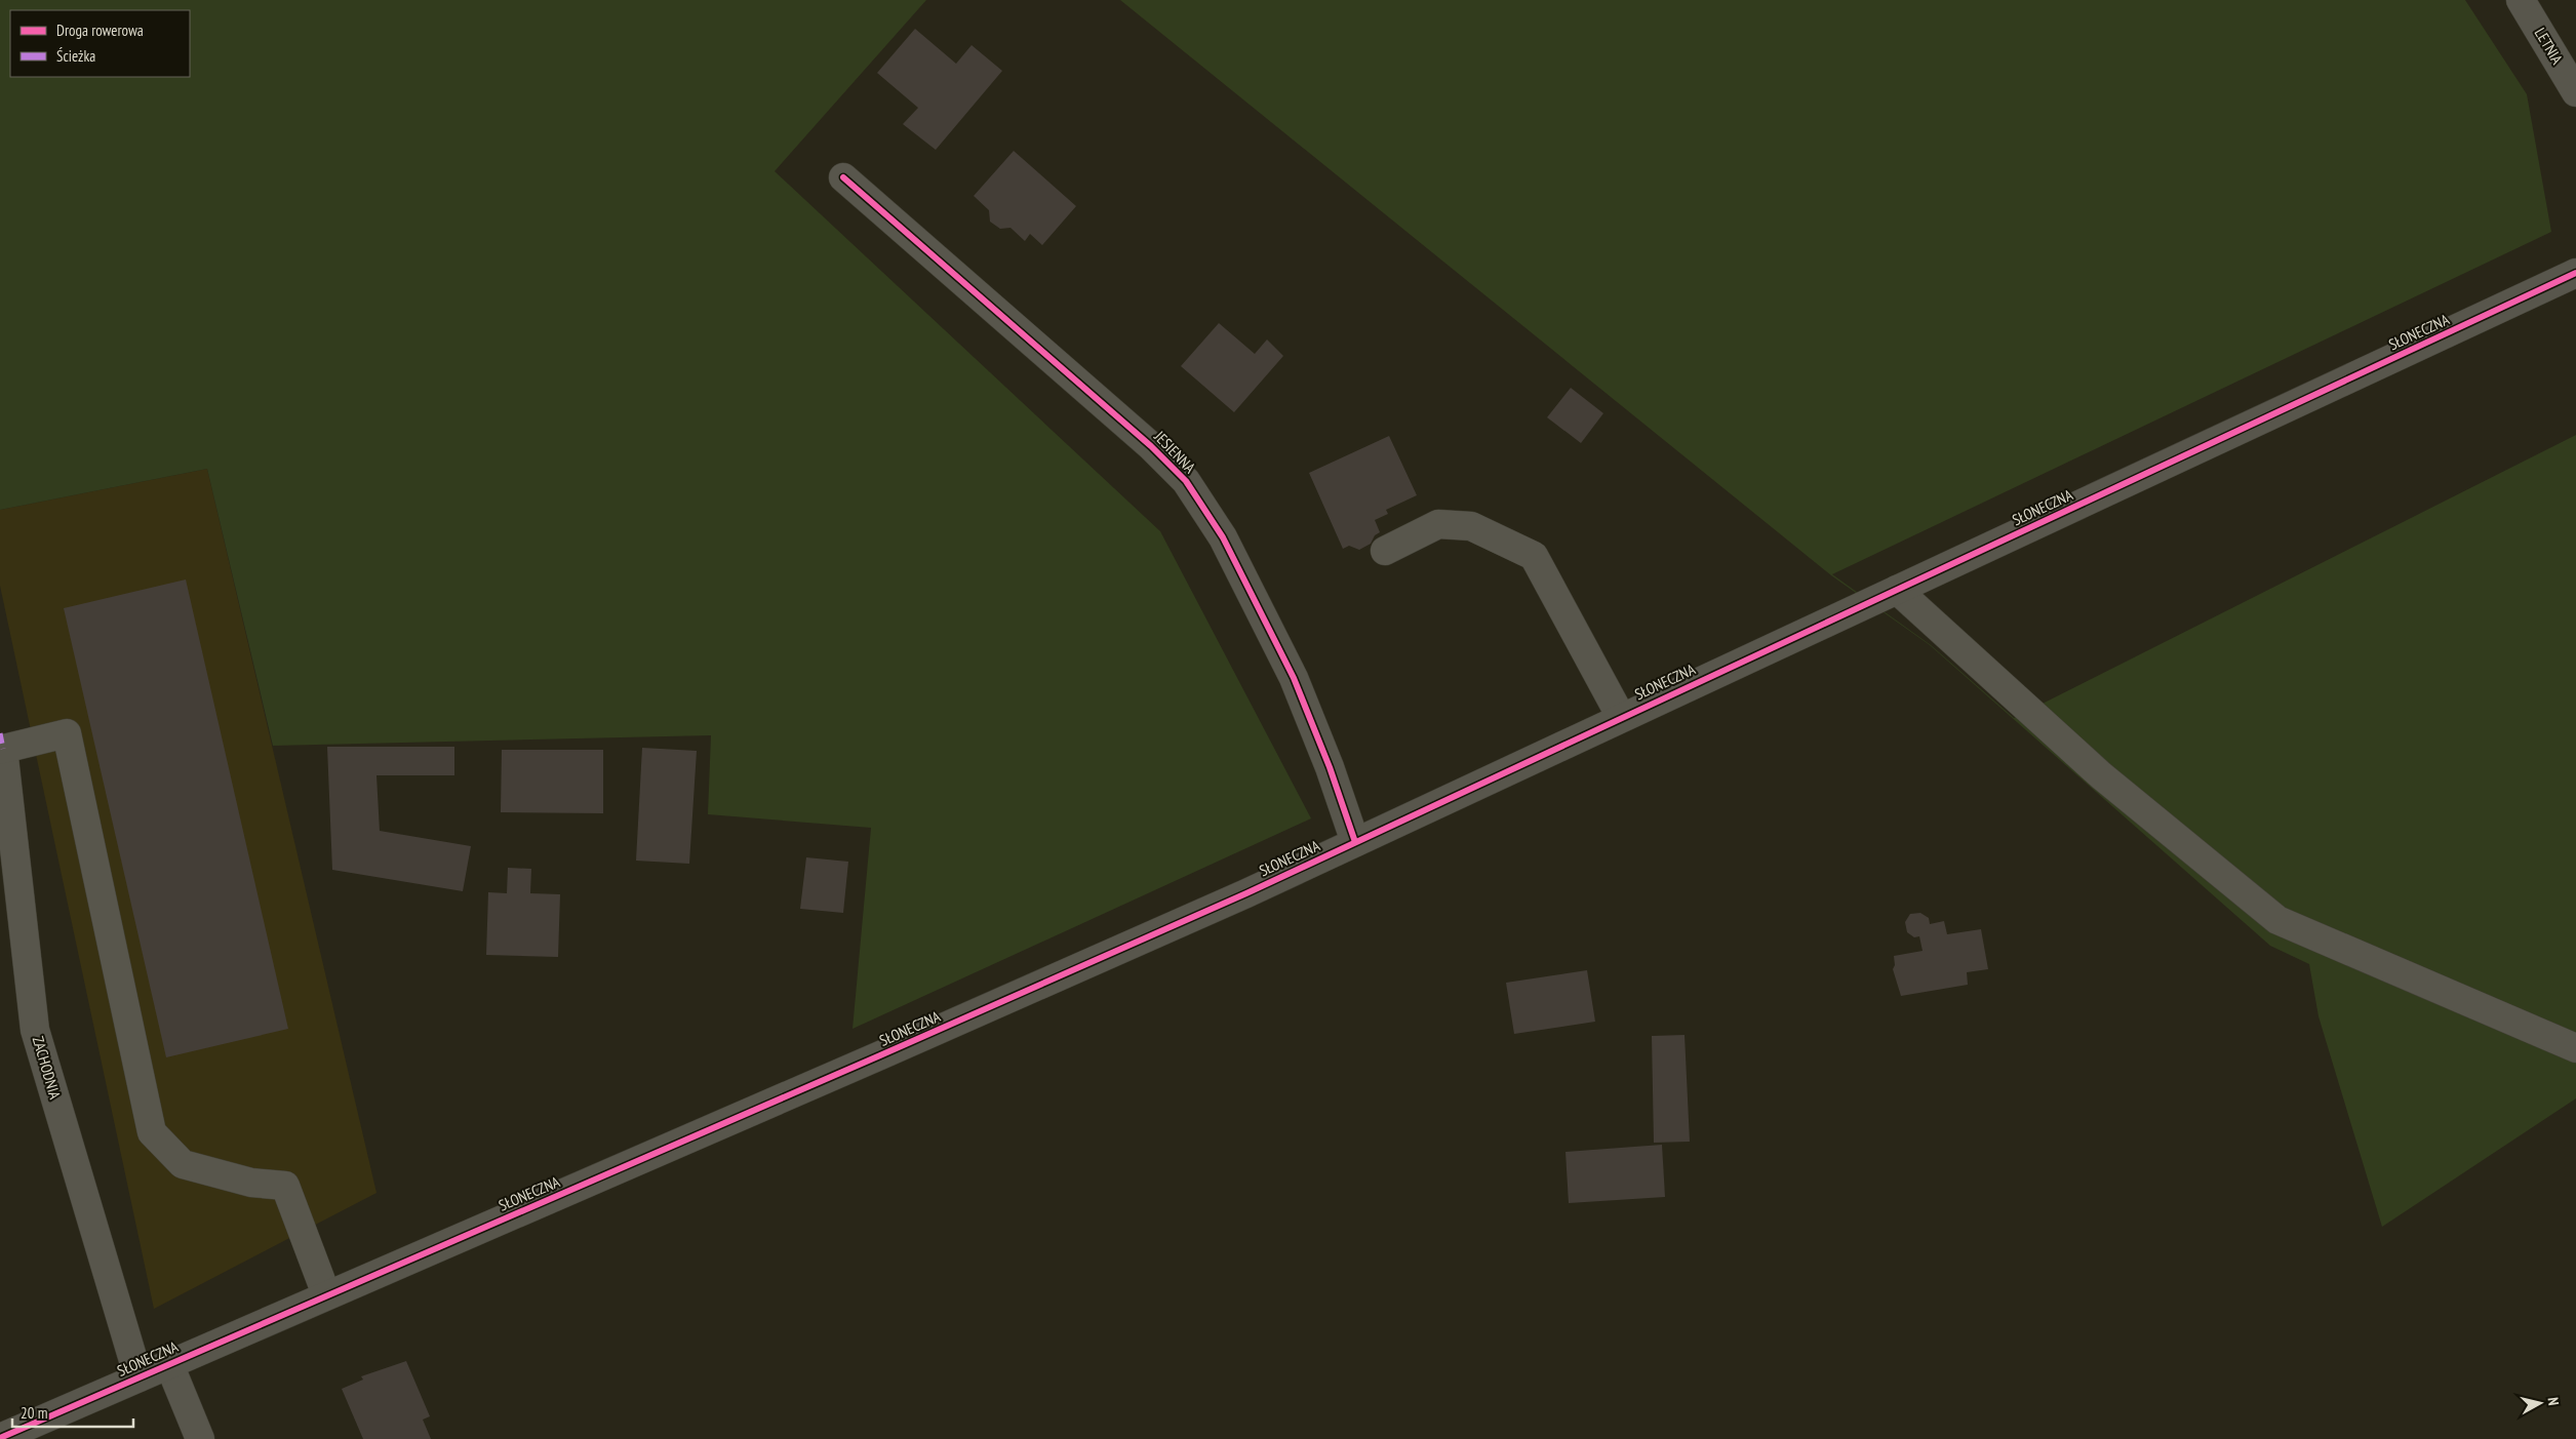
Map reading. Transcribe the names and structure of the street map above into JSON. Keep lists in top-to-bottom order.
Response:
{
  "streets": {
    "street": [
      "LETNIA",
      "SŁONECZNA",
      "JESIENNA",
      "ZACHODNIA"
    ]
  },
  "crossings": [
    ["SŁONECZNA", "JESIENNA"],
    ["SŁONECZNA", "ZACHODNIA"]
  ],
  "legend": ["Droga rowerowa", "Ścieżka"],
  "scale_bar": "20 m",
  "north": "right"
}
